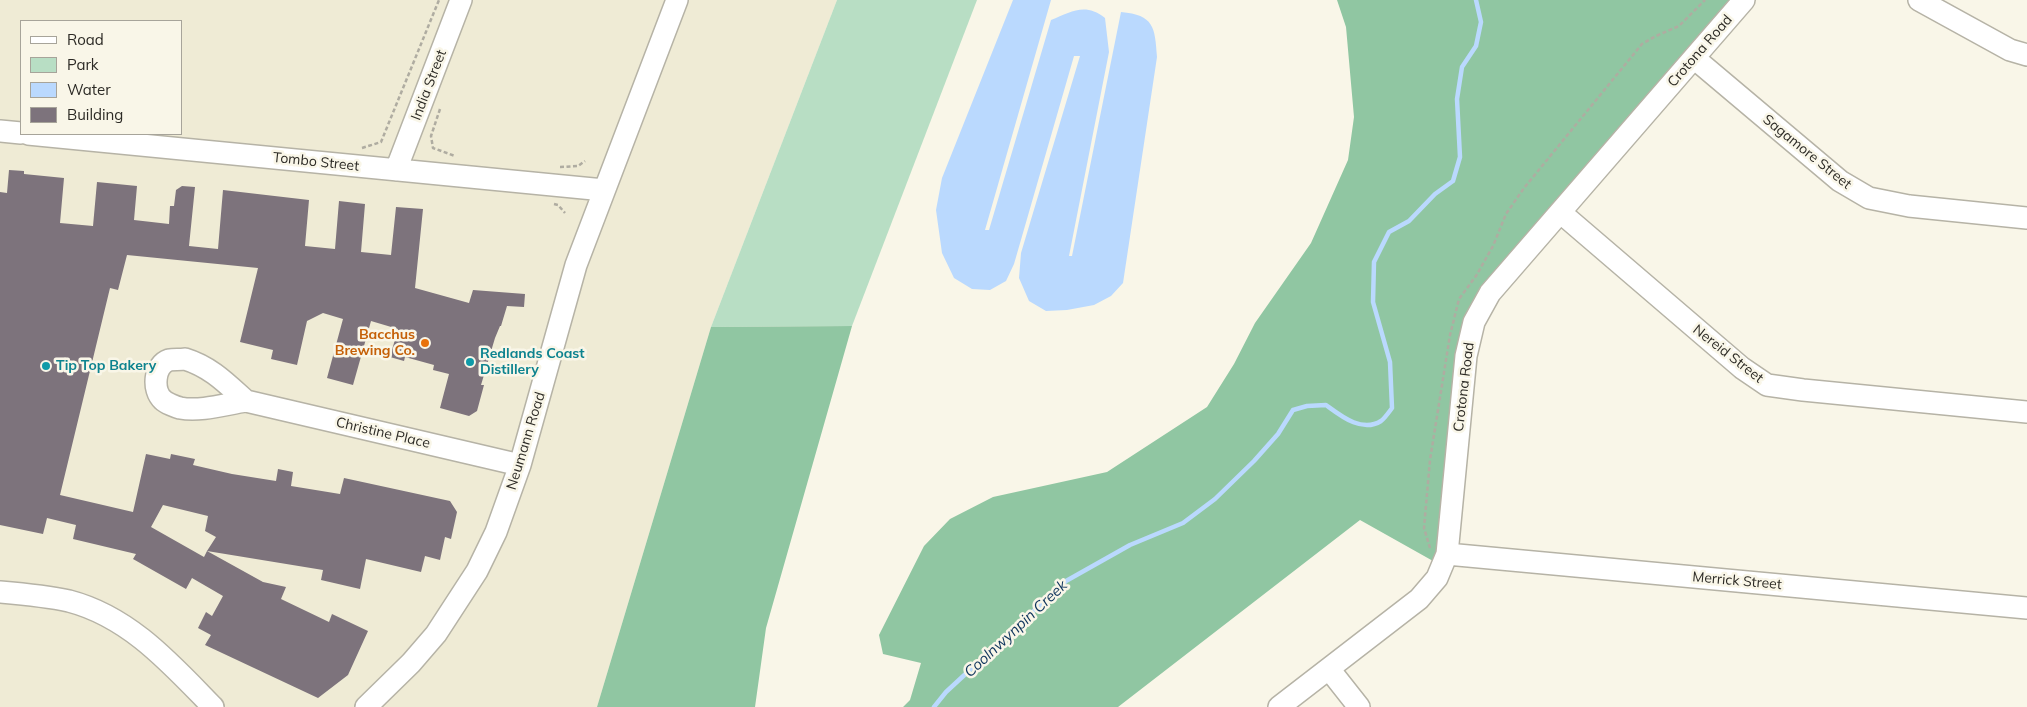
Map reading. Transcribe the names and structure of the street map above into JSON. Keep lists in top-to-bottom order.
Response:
{
  "streets": {
    "street": [
      "Crotona Road",
      "India Street",
      "Sagamore Street",
      "Tombo Street",
      "Nereid Street",
      "Christine Place",
      "Neumann Road",
      "Merrick Street"
    ]
  },
  "crossings": [
    ["Crotona Road", "Sagamore Street"],
    ["Crotona Road", "Nereid Street"],
    ["Crotona Road", "Merrick Street"],
    ["India Street", "Tombo Street"],
    ["Tombo Street", "Neumann Road"],
    ["Christine Place", "Neumann Road"]
  ],
  "water": ["Coolnwynpin Creek"],
  "places": ["Bacchus Brewing Co.", "Redlands Coast Distillery", "Tip Top Bakery"],
  "legend": [
    "Road",
    "Park",
    "Water",
    "Building"
  ]
}
